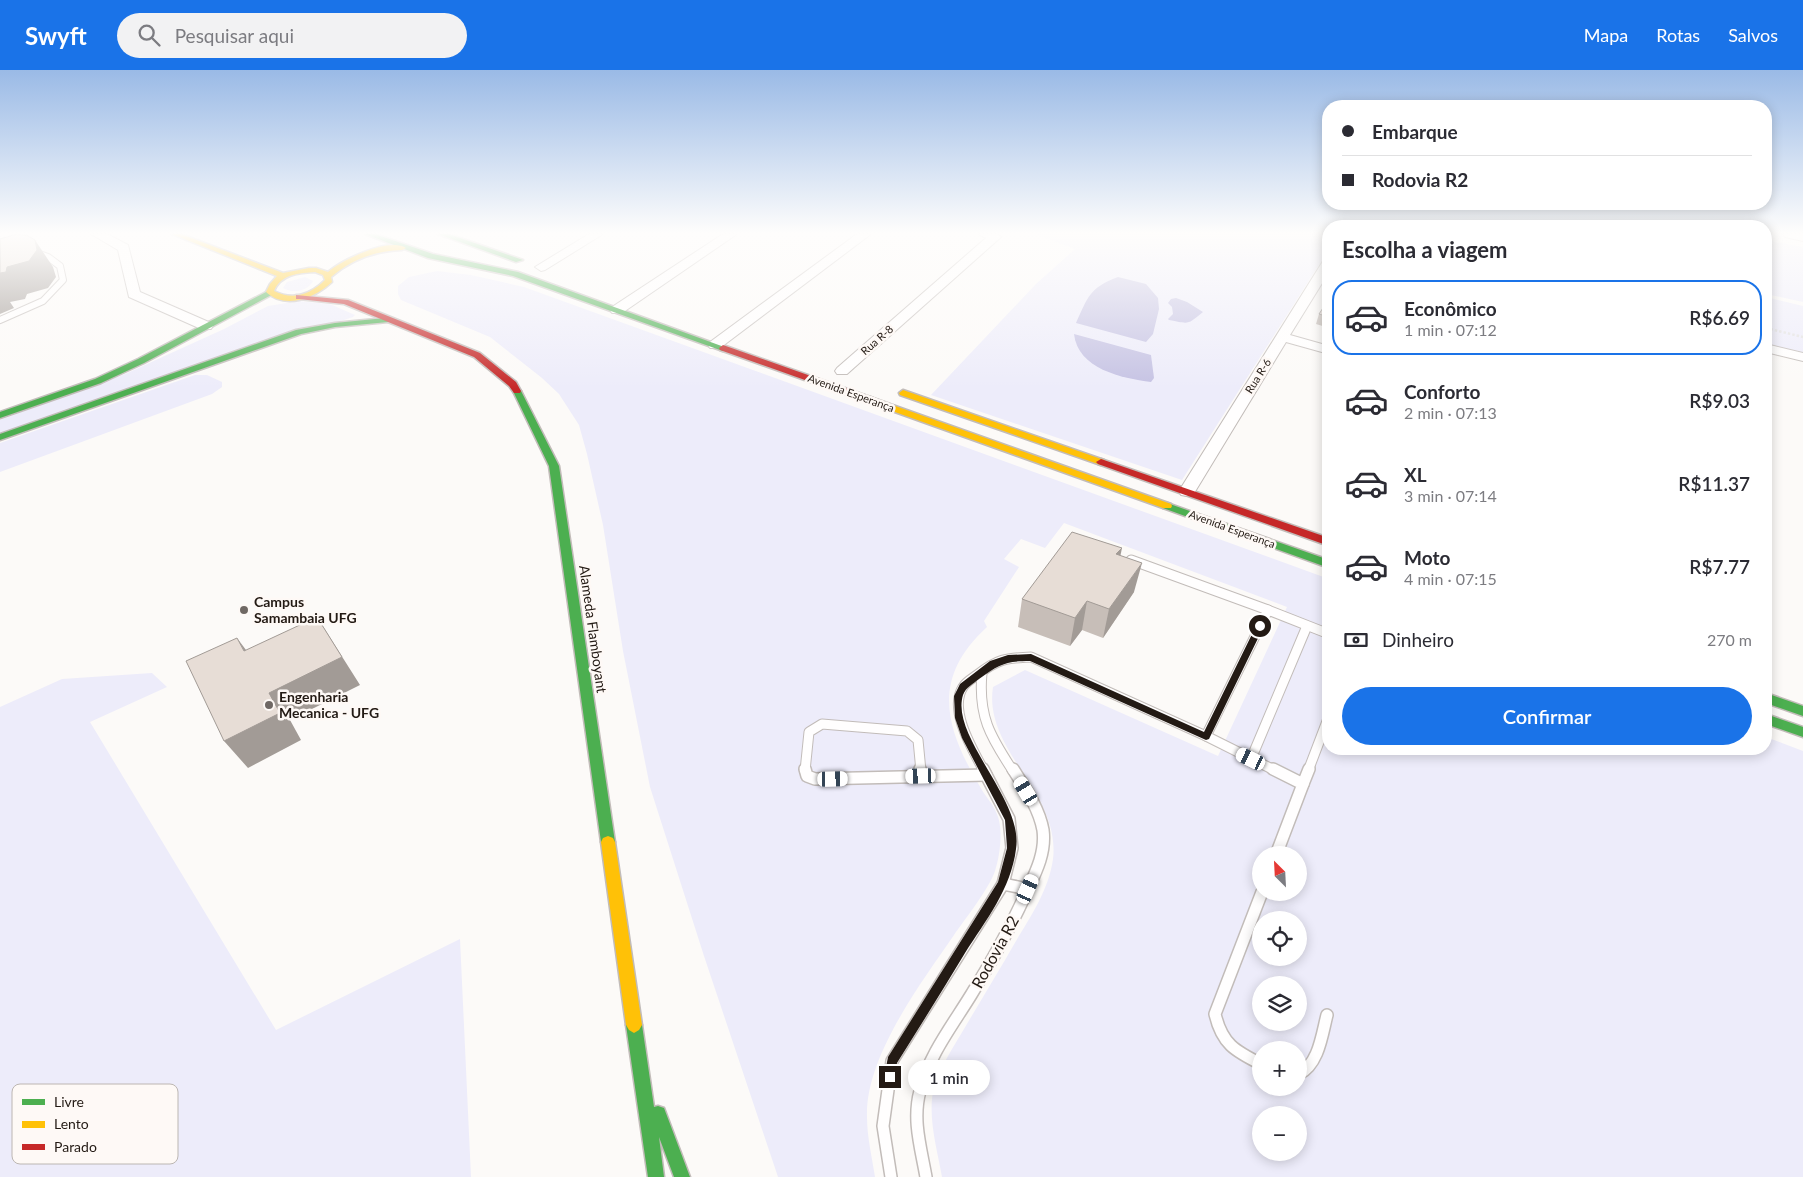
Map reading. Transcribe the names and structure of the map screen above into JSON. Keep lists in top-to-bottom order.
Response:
{
  "streets": {
    "street": [
      "Rua R-8",
      "Rua R-6",
      "Avenida Esperança",
      "Alameda Flamboyant"
    ],
    "lane": ["Rodovia R2"]
  },
  "crossings": [
    ["Rua R-6", "Avenida Esperança"]
  ],
  "places": ["Campus Samambaia UFG", "Engenharia Mecanica - UFG"],
  "legend": ["Livre", "Lento", "Parado"],
  "north": "top left",
  "page": {
    "header": "Swyft",
    "search": "Pesquisar aqui",
    "nav": ["Mapa", "Rotas", "Salvos"],
    "banner": ["Embarque", "Rodovia R2"],
    "heading": "Escolha a viagem",
    "list": [
      {
        "name": "Econômico",
        "note": "1 min · 07:12",
        "value": "R$6.69"
      },
      {
        "name": "Conforto",
        "note": "2 min · 07:13",
        "value": "R$9.03"
      },
      {
        "name": "XL",
        "note": "3 min · 07:14",
        "value": "R$11.37"
      },
      {
        "name": "Moto",
        "note": "4 min · 07:15",
        "value": "R$7.77"
      }
    ],
    "pay": ["Dinheiro", "270 m"],
    "buttons": "Confirmar",
    "map_buttons": ["+", "−"],
    "bubble": "1 min"
  }
}
